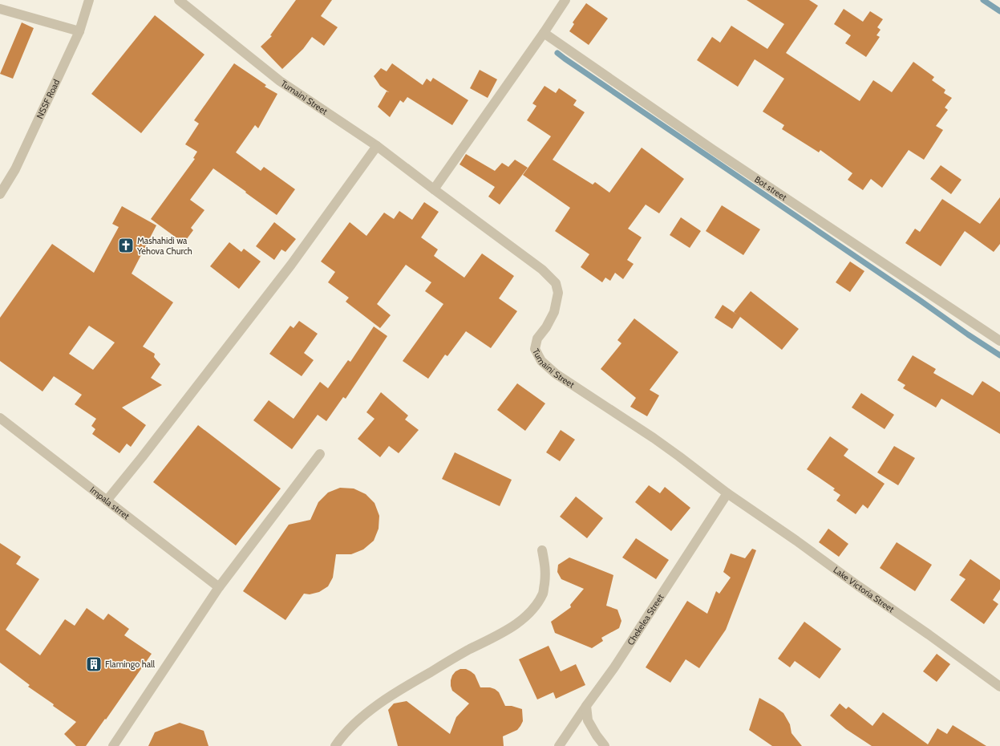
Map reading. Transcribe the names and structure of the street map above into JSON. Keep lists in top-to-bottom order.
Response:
{
  "streets": {
    "street": [
      "Tumaini Street",
      "NSSF Road",
      "Bot street",
      "Impala strret",
      "Lake Victoria Street",
      "Chekelea Street"
    ]
  },
  "crossings": [
    ["Tumaini Street", "Lake Victoria Street"],
    ["Tumaini Street", "Chekelea Street"],
    ["Lake Victoria Street", "Chekelea Street"]
  ],
  "places": {
    "church": ["Mashahidi wa Yehova Church"],
    "building": ["Flamingo hall"]
  }
}
